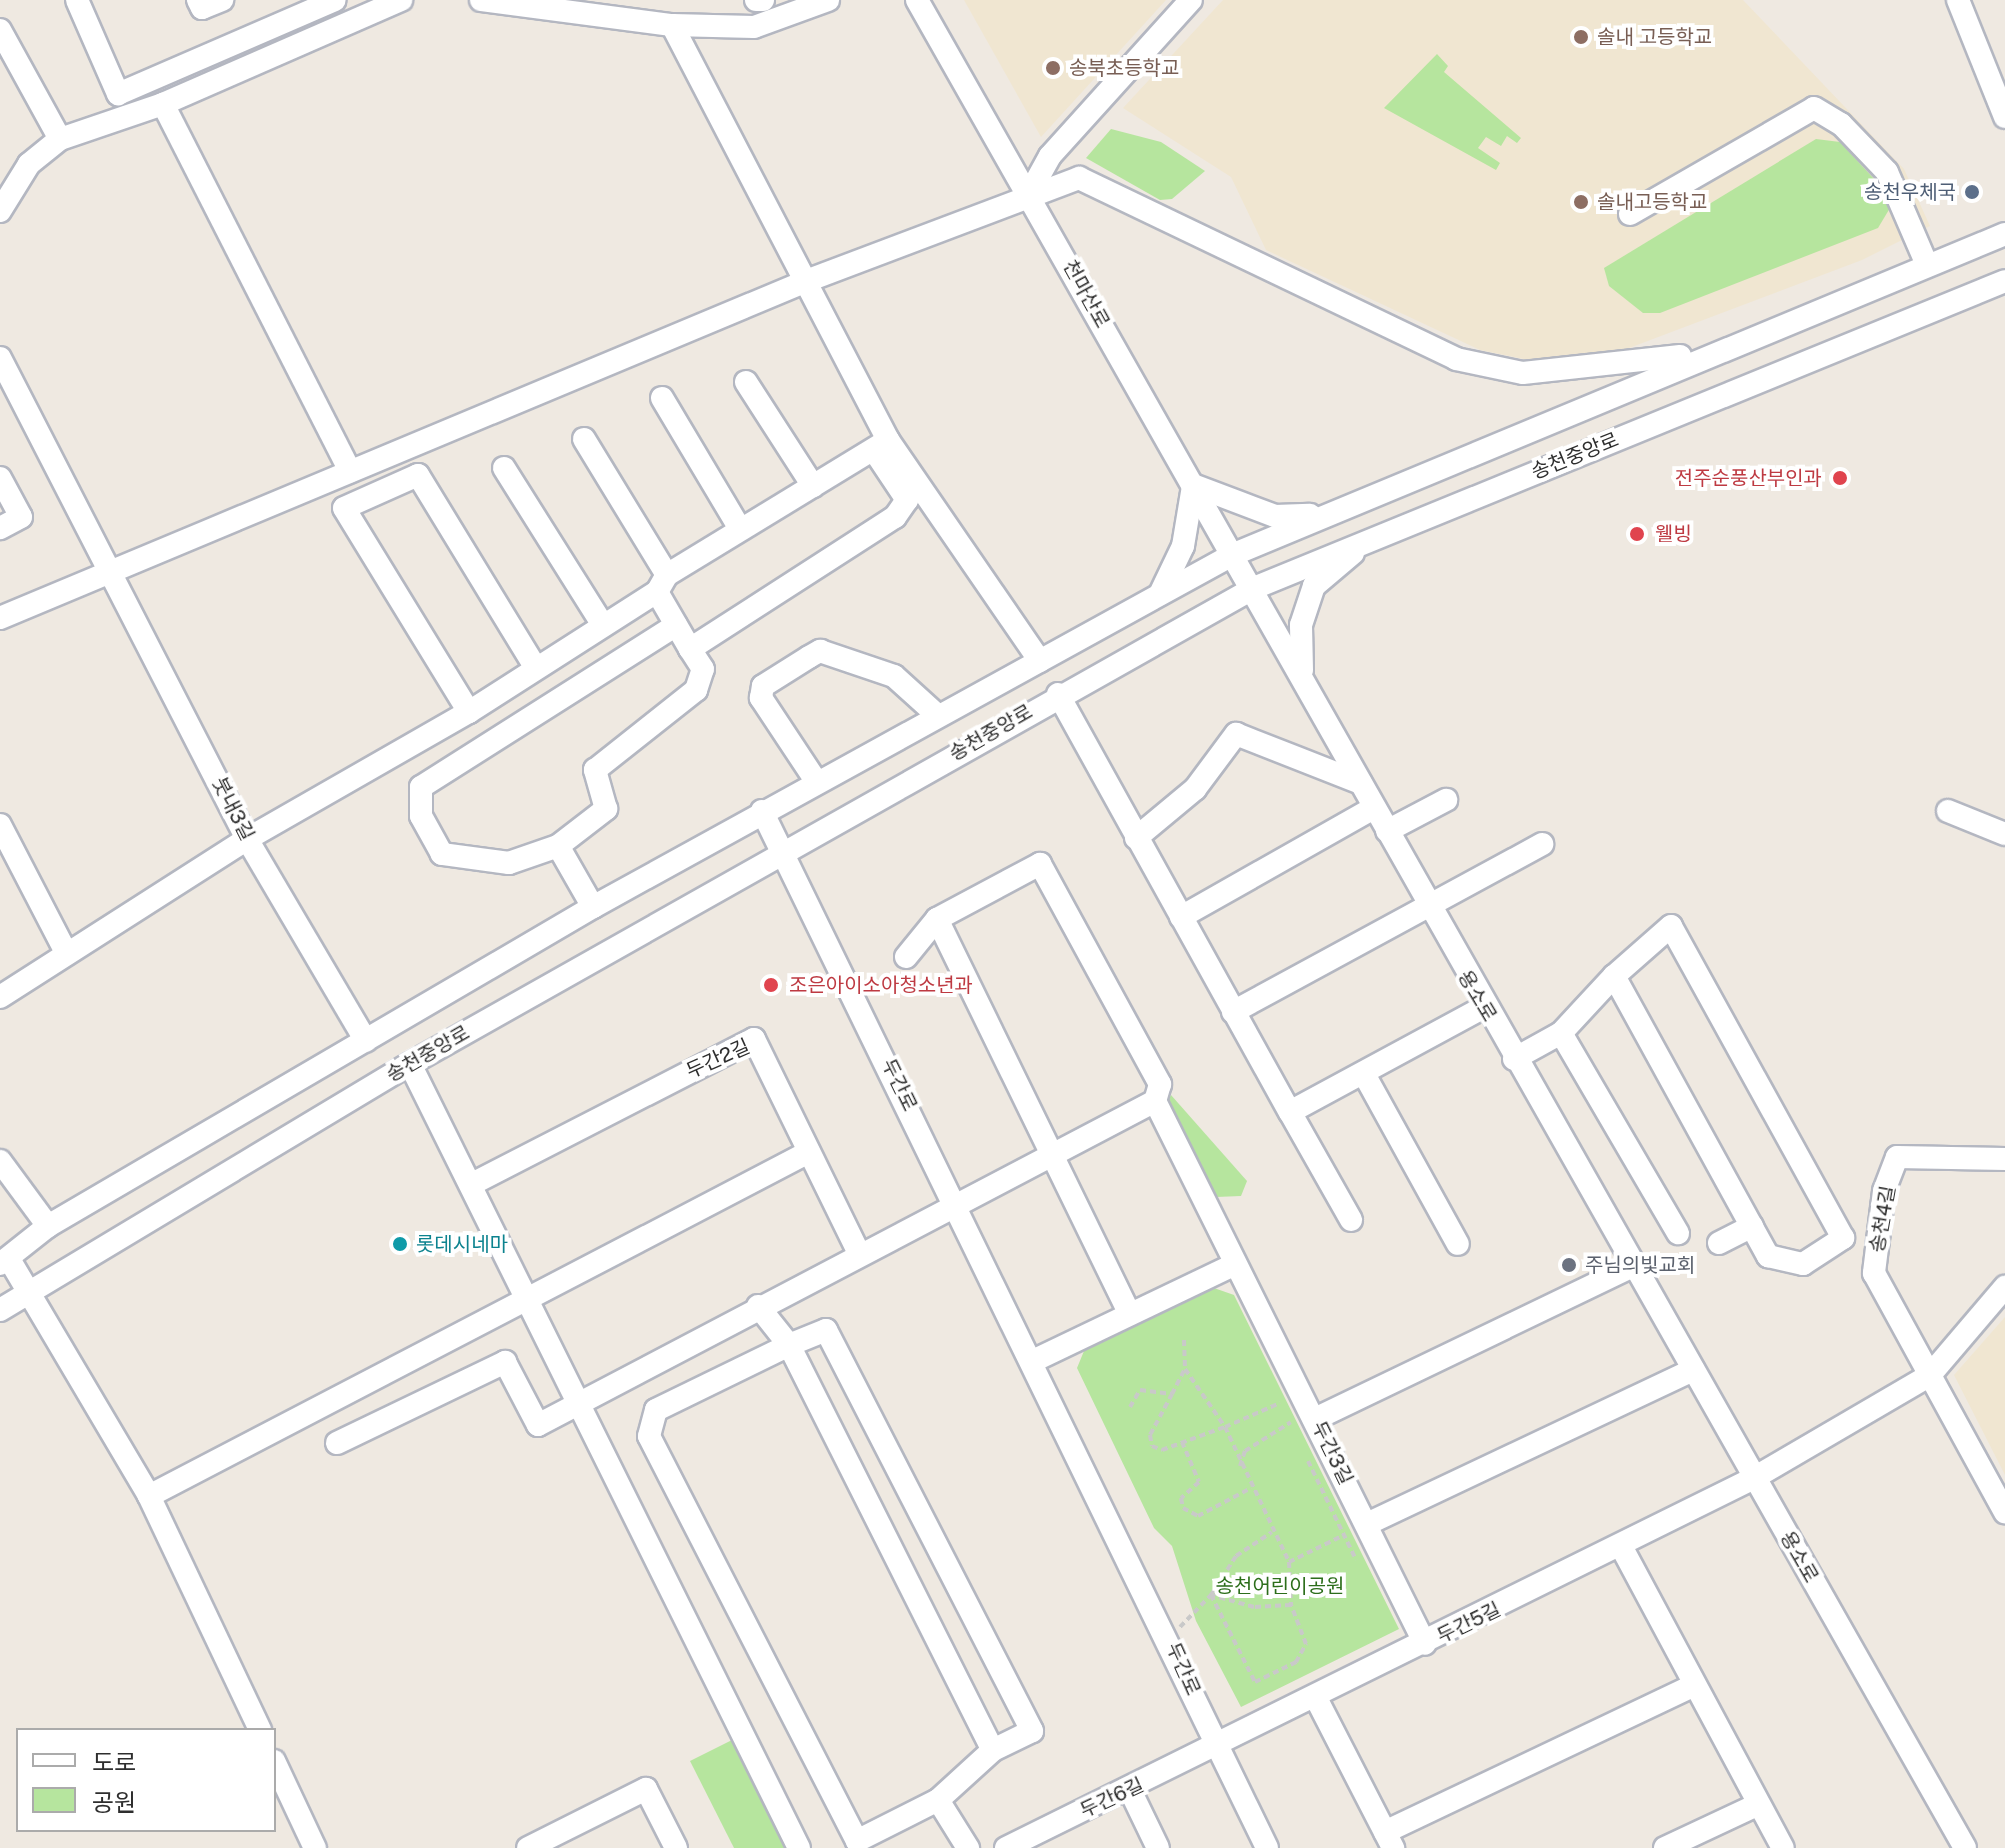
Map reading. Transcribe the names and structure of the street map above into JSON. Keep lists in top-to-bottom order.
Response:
{
  "streets": {
    "street": [
      "천마산로",
      "송천중앙로",
      "붓내3길",
      "용소로",
      "두간2길",
      "두간로",
      "송천4길",
      "두간3길",
      "두간5길",
      "두간6길"
    ]
  },
  "crossings": [
    ["천마산로", "송천중앙로"],
    ["천마산로", "용소로"],
    ["송천중앙로", "붓내3길"],
    ["송천중앙로", "용소로"],
    ["송천중앙로", "두간로"],
    ["용소로", "두간5길"],
    ["두간로", "두간5길"],
    ["두간로", "두간6길"],
    ["두간3길", "두간5길"],
    ["두간5길", "두간6길"]
  ],
  "parks": ["송천어린이공원"],
  "places": [
    "솔내 고등학교",
    "송북초등학교",
    "송천우체국",
    "솔내고등학교",
    "전주순풍산부인과",
    "웰빙",
    "조은아이소아청소년과",
    "롯데시네마",
    "주님의빛교회"
  ],
  "legend": ["도로", "공원"]
}
